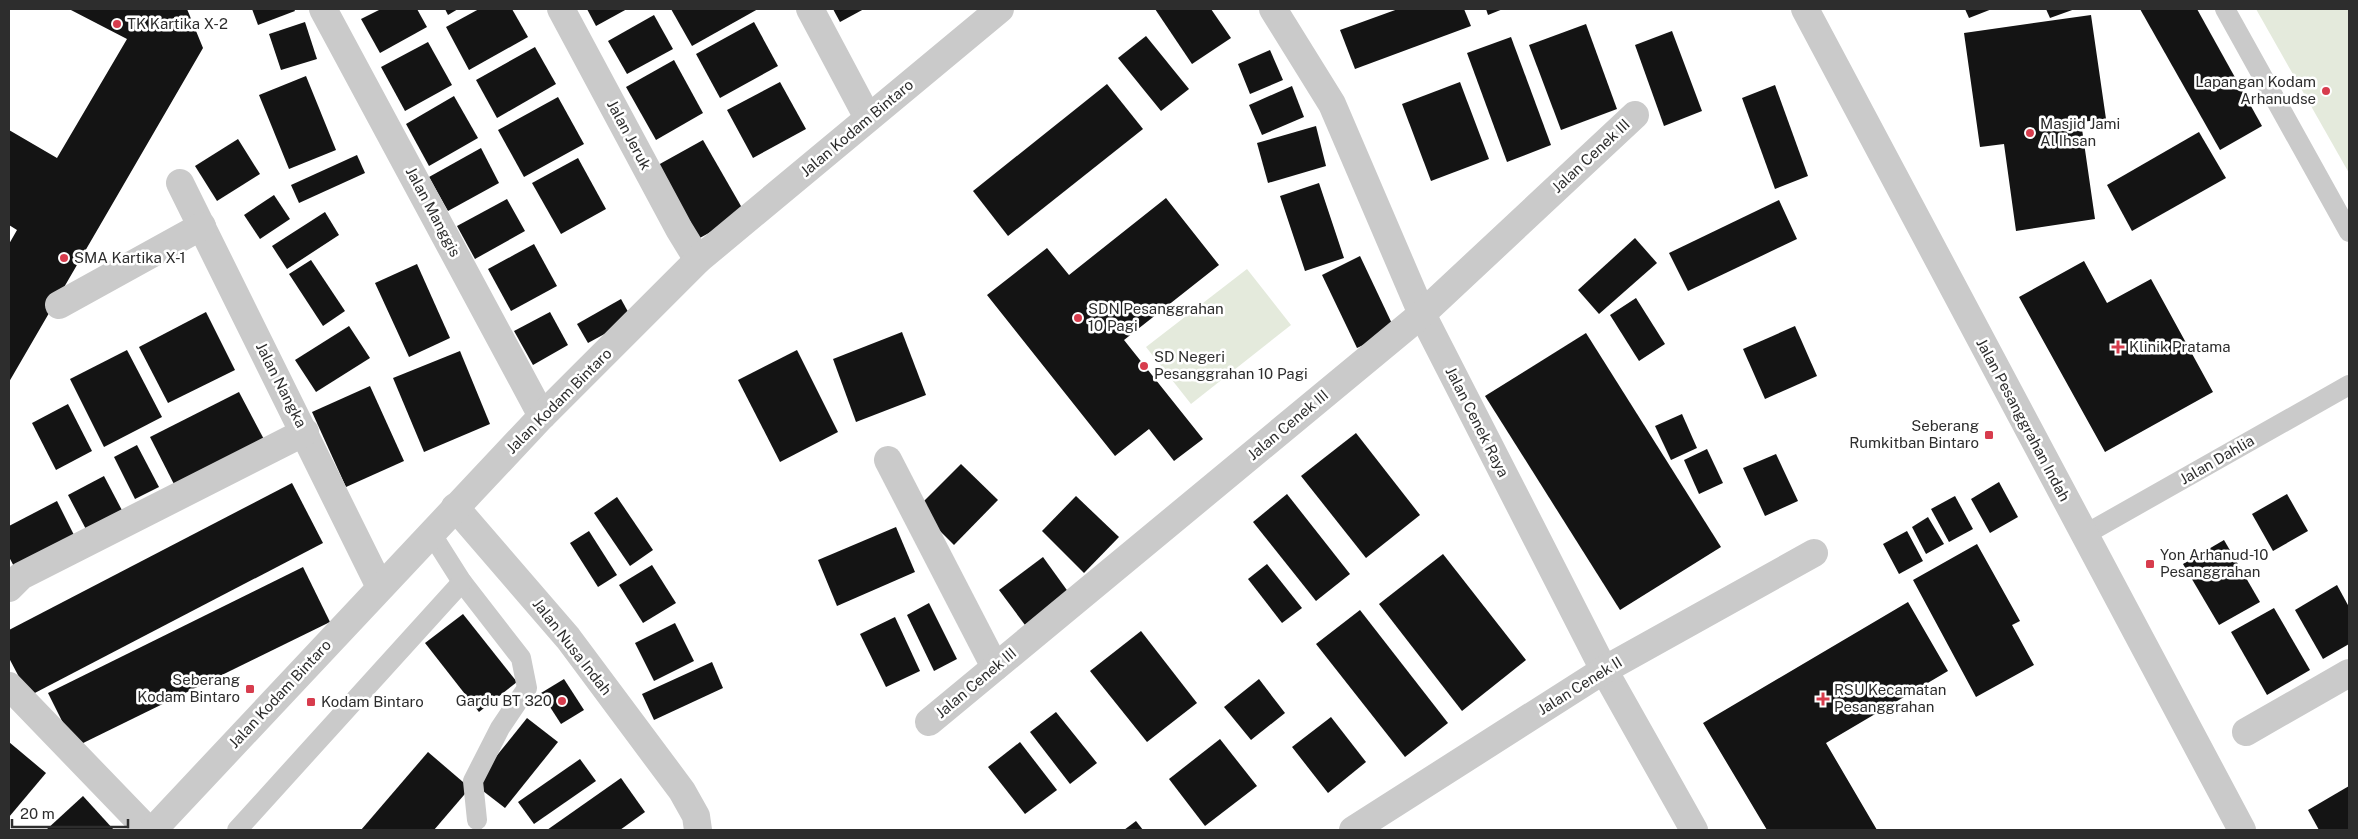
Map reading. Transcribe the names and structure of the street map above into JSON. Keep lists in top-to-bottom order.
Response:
{
  "streets": {
    "street": [
      "Jalan Kodam Bintaro",
      "Jalan Jeruk",
      "Jalan Cenek III",
      "Jalan Manggis",
      "Jalan Nangka",
      "Jalan Pesanggrahan Indah",
      "Jalan Cenek Raya",
      "Jalan Nusa Indah",
      "Jalan Cenek II"
    ],
    "lane": ["Jalan Dahlia"]
  },
  "crossings": [
    ["Jalan Kodam Bintaro", "Jalan Jeruk"],
    ["Jalan Kodam Bintaro", "Jalan Manggis"],
    ["Jalan Kodam Bintaro", "Jalan Nangka"],
    ["Jalan Kodam Bintaro", "Jalan Nusa Indah"],
    ["Jalan Cenek III", "Jalan Cenek Raya"],
    ["Jalan Pesanggrahan Indah", "Jalan Dahlia"],
    ["Jalan Cenek Raya", "Jalan Cenek II"]
  ],
  "places": {
    "other": [
      "TK Kartika X-2",
      "Lapangan Kodam Arhanudse",
      "Masjid Jami Al Ihsan",
      "SMA Kartika X-1",
      "SDN Pesanggrahan 10 Pagi",
      "SD Negeri Pesanggrahan 10 Pagi",
      "Gardu BT 320"
    ],
    "health": ["Klinik Pratama", "RSU Kecamatan Pesanggrahan"],
    "transit": [
      "Seberang Rumkitban Bintaro",
      "Yon Arhanud-10 Pesanggrahan",
      "Seberang Kodam Bintaro",
      "Kodam Bintaro"
    ]
  },
  "scale_bar": "20 m"
}
